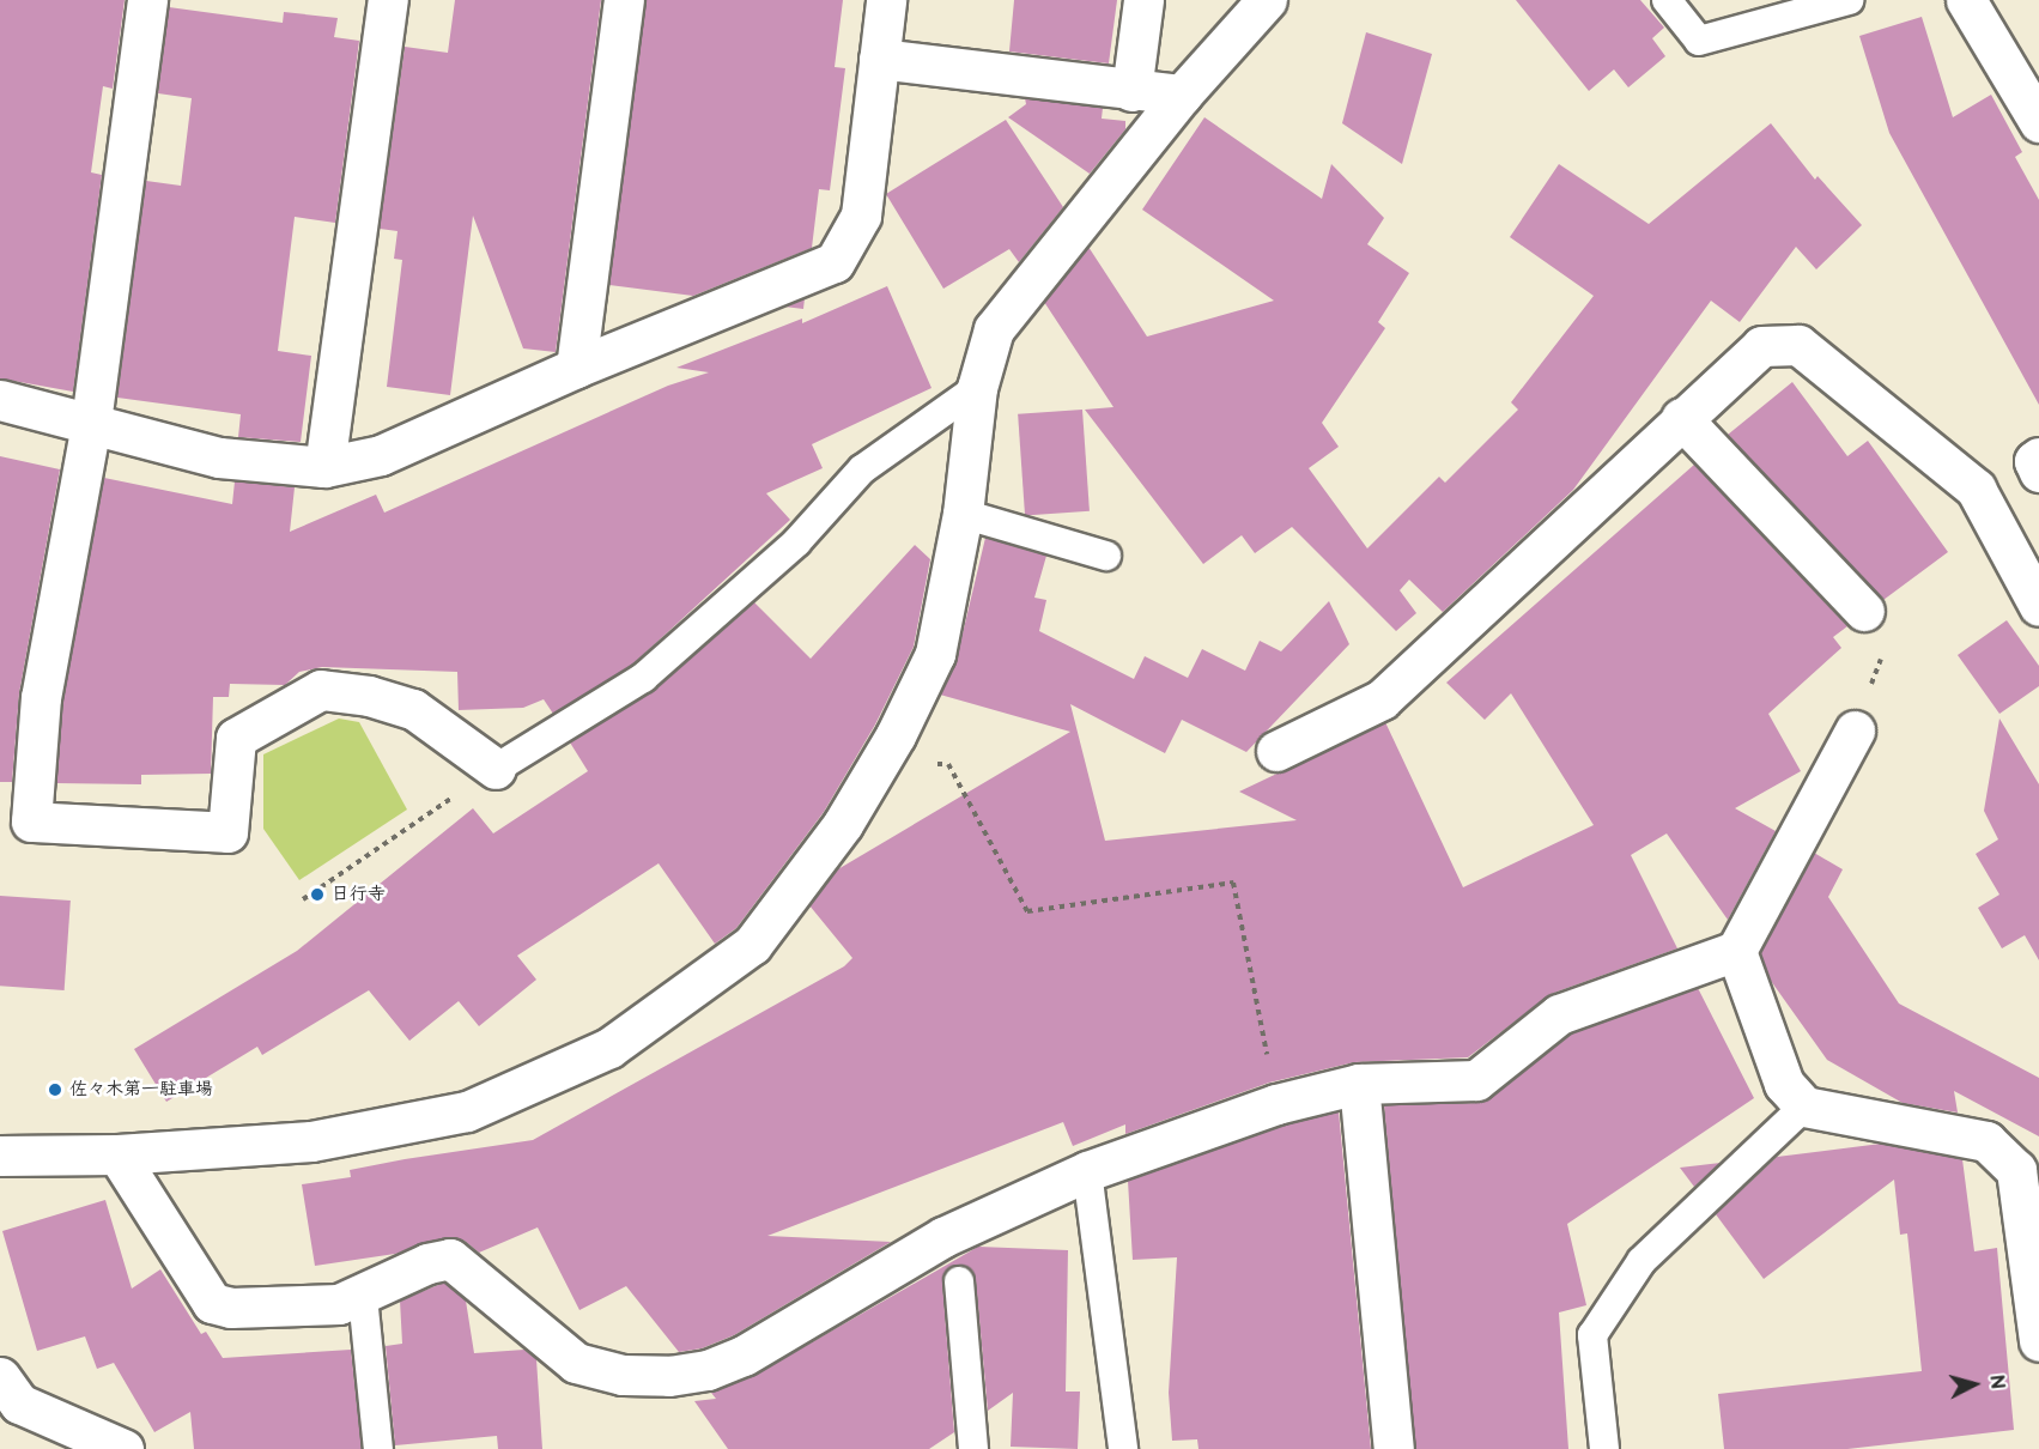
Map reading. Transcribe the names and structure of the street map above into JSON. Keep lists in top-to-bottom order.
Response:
{
  "places": ["日行寺", "佐々木第一駐車場"],
  "north": "right"
}
